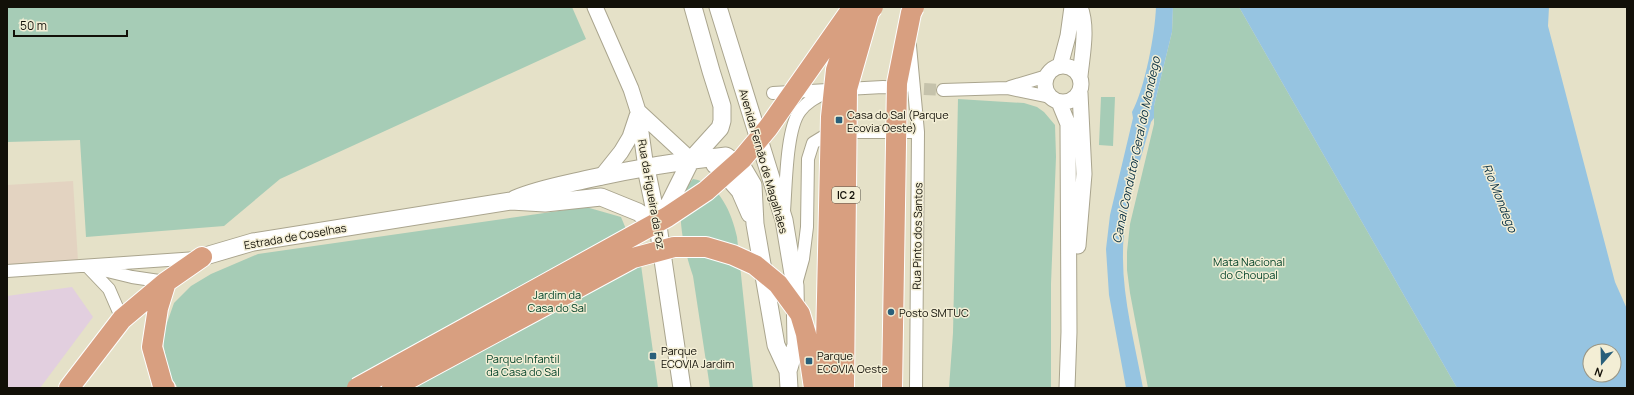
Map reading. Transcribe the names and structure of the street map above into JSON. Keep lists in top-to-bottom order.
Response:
{
  "streets": {
    "highway": ["IC 2"],
    "main road": ["Avenida Fernão de Magalhães", "Rua da Figueira da Foz", "Estrada de Coselhas"],
    "street": ["Rua Pinto dos Santos"]
  },
  "water": ["Canal Condutor Geral do Mondego", "Rio Mondego"],
  "parks": ["Mata Nacional do Choupal", "Jardim da Casa do Sal", "Parque Infantil da Casa do Sal"],
  "places": {
    "transit": ["Casa do Sal (Parque Ecovia Oeste)", "Parque ECOVIA Jardim", "Parque ECOVIA Oeste"],
    "other": ["Posto SMTUC"]
  },
  "scale_bar": "50 m",
  "north": "bottom"
}
